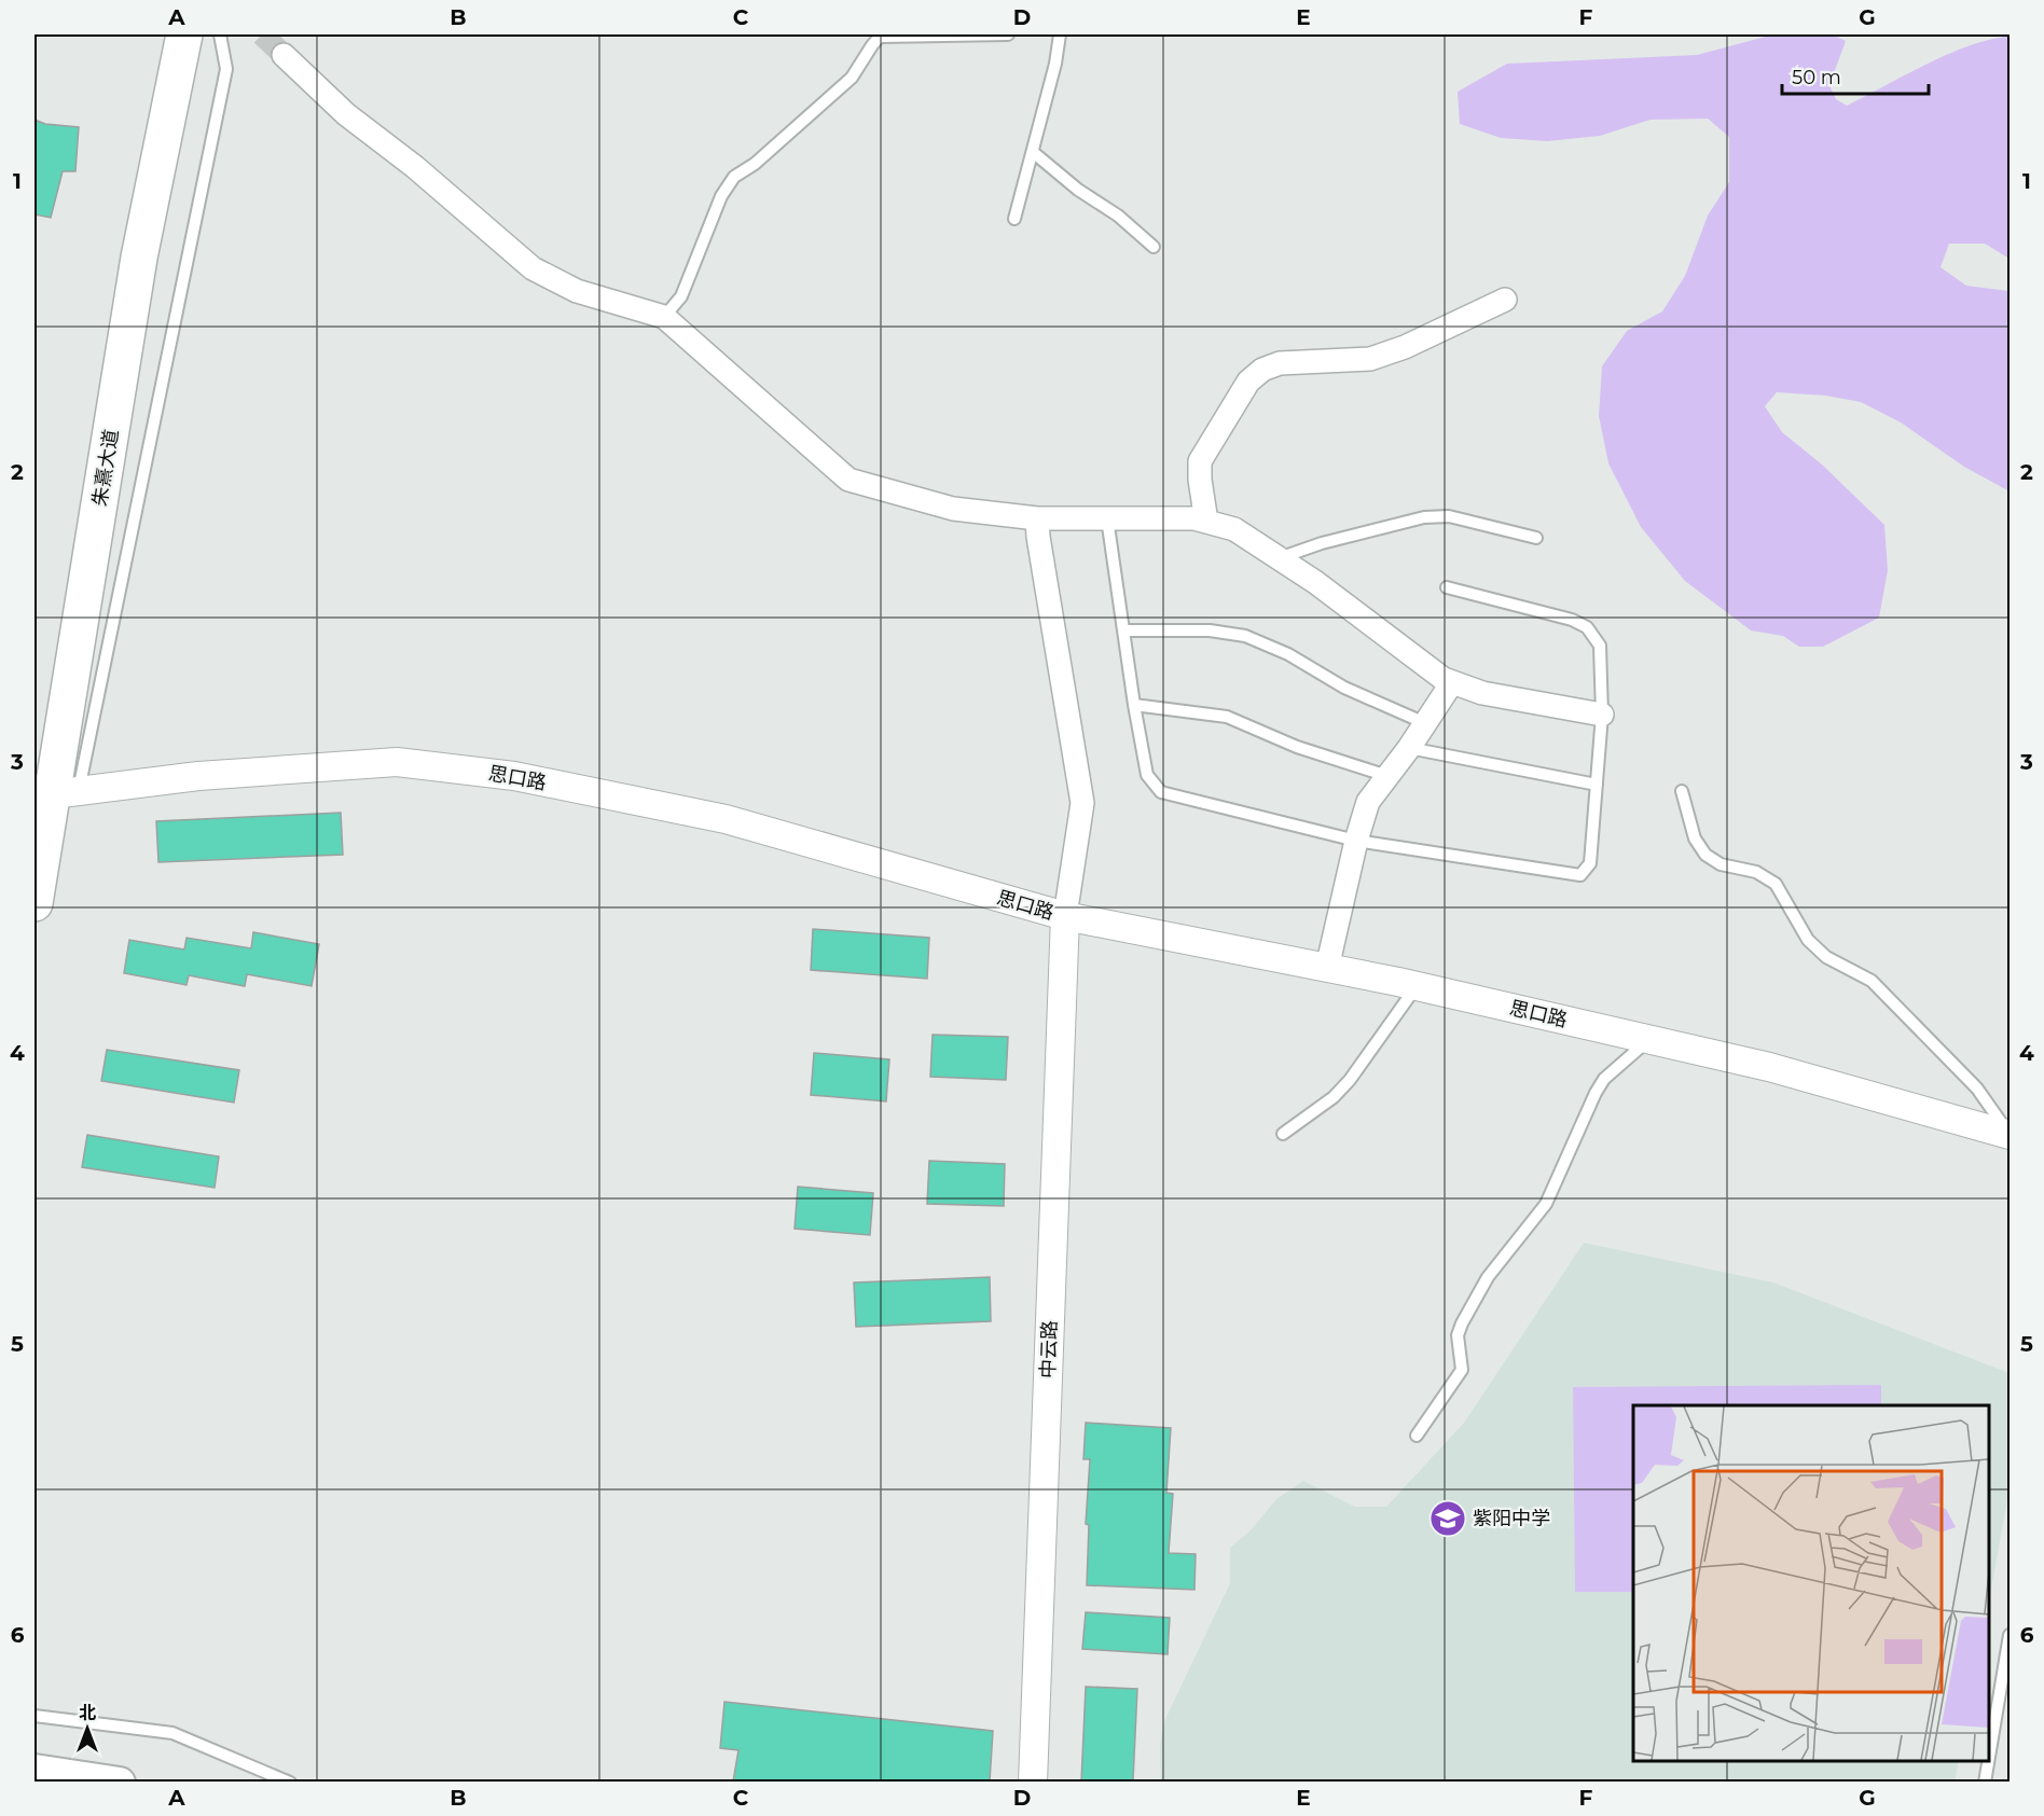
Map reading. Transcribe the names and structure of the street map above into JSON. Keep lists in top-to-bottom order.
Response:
{
  "streets": {
    "main road": ["朱熹大道"],
    "street": ["思口路", "中云路"]
  },
  "crossings": [
    ["朱熹大道", "思口路"],
    ["思口路", "中云路"]
  ],
  "places": {
    "school or university": ["紫阳中学"]
  },
  "scale_bar": "50 m",
  "north": "top",
  "grid": {
    "columns": [
      "A",
      "B",
      "C",
      "D",
      "E",
      "F",
      "G"
    ],
    "rows": [
      "1",
      "2",
      "3",
      "4",
      "5",
      "6"
    ]
  }
}
